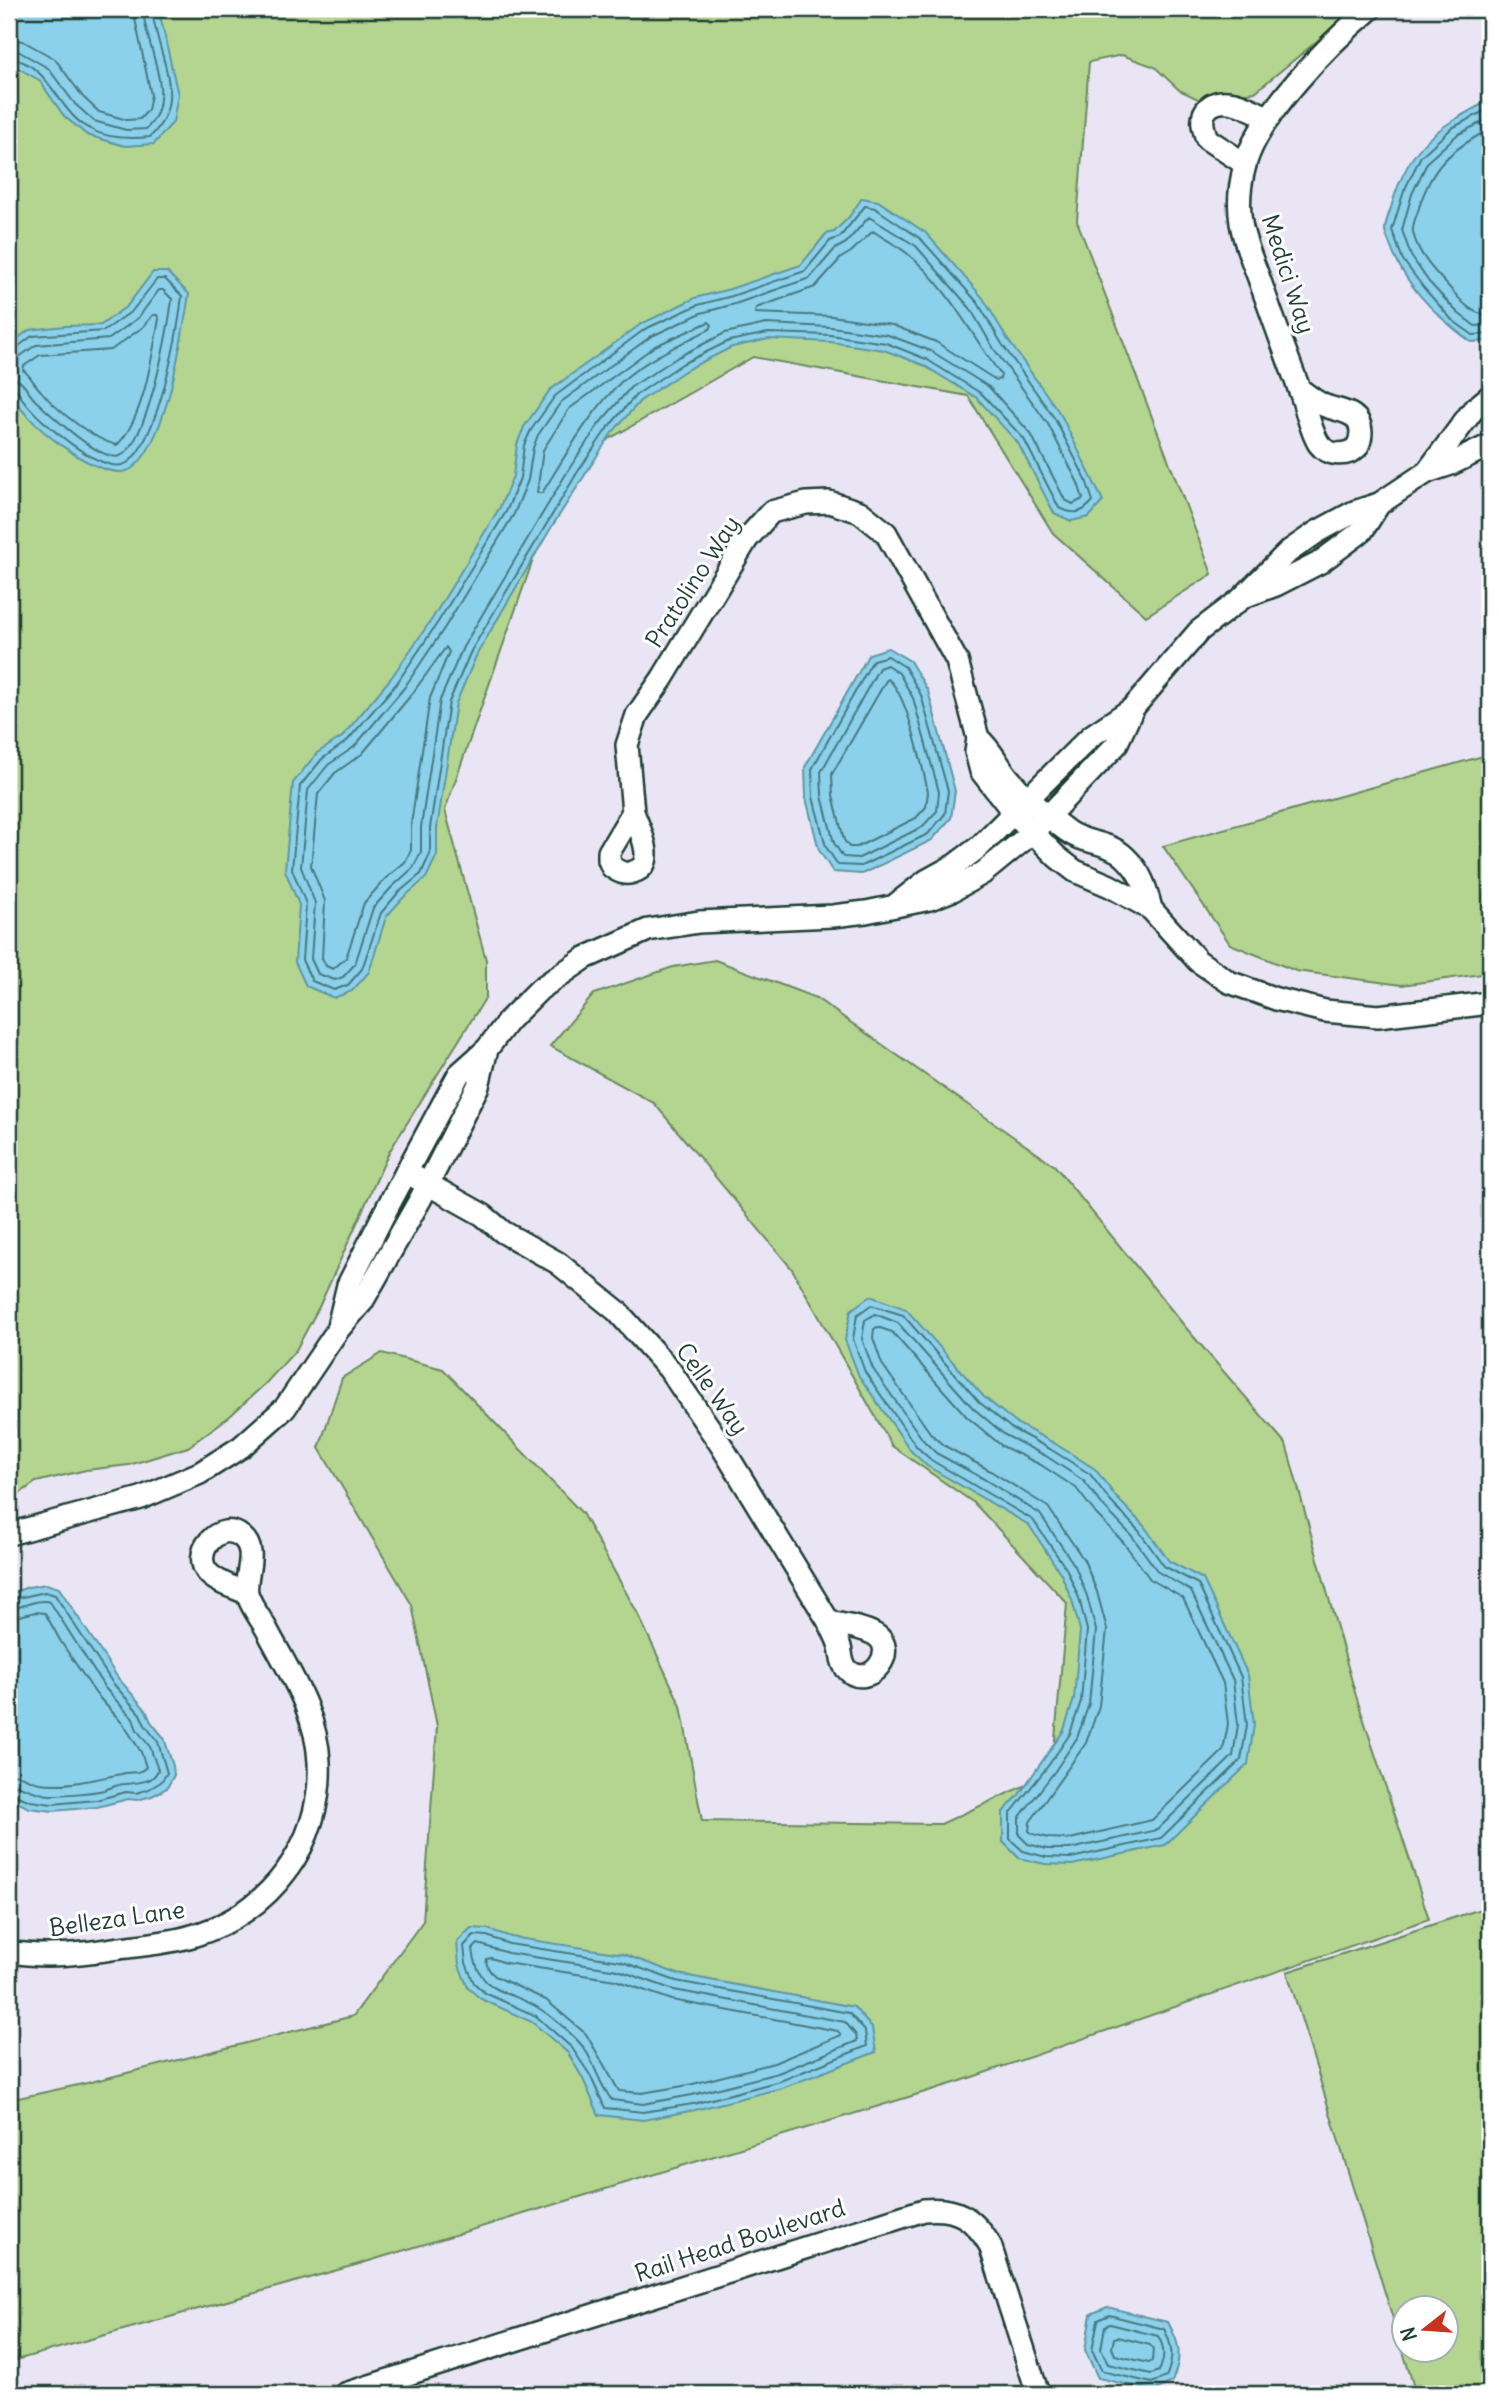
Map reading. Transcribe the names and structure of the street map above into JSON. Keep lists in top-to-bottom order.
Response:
{
  "streets": {
    "street": [
      "Medici Way",
      "Pratolino Way",
      "Celle Way",
      "Belleza Lane",
      "Rail Head Boulevard"
    ]
  },
  "north": "left"
}
